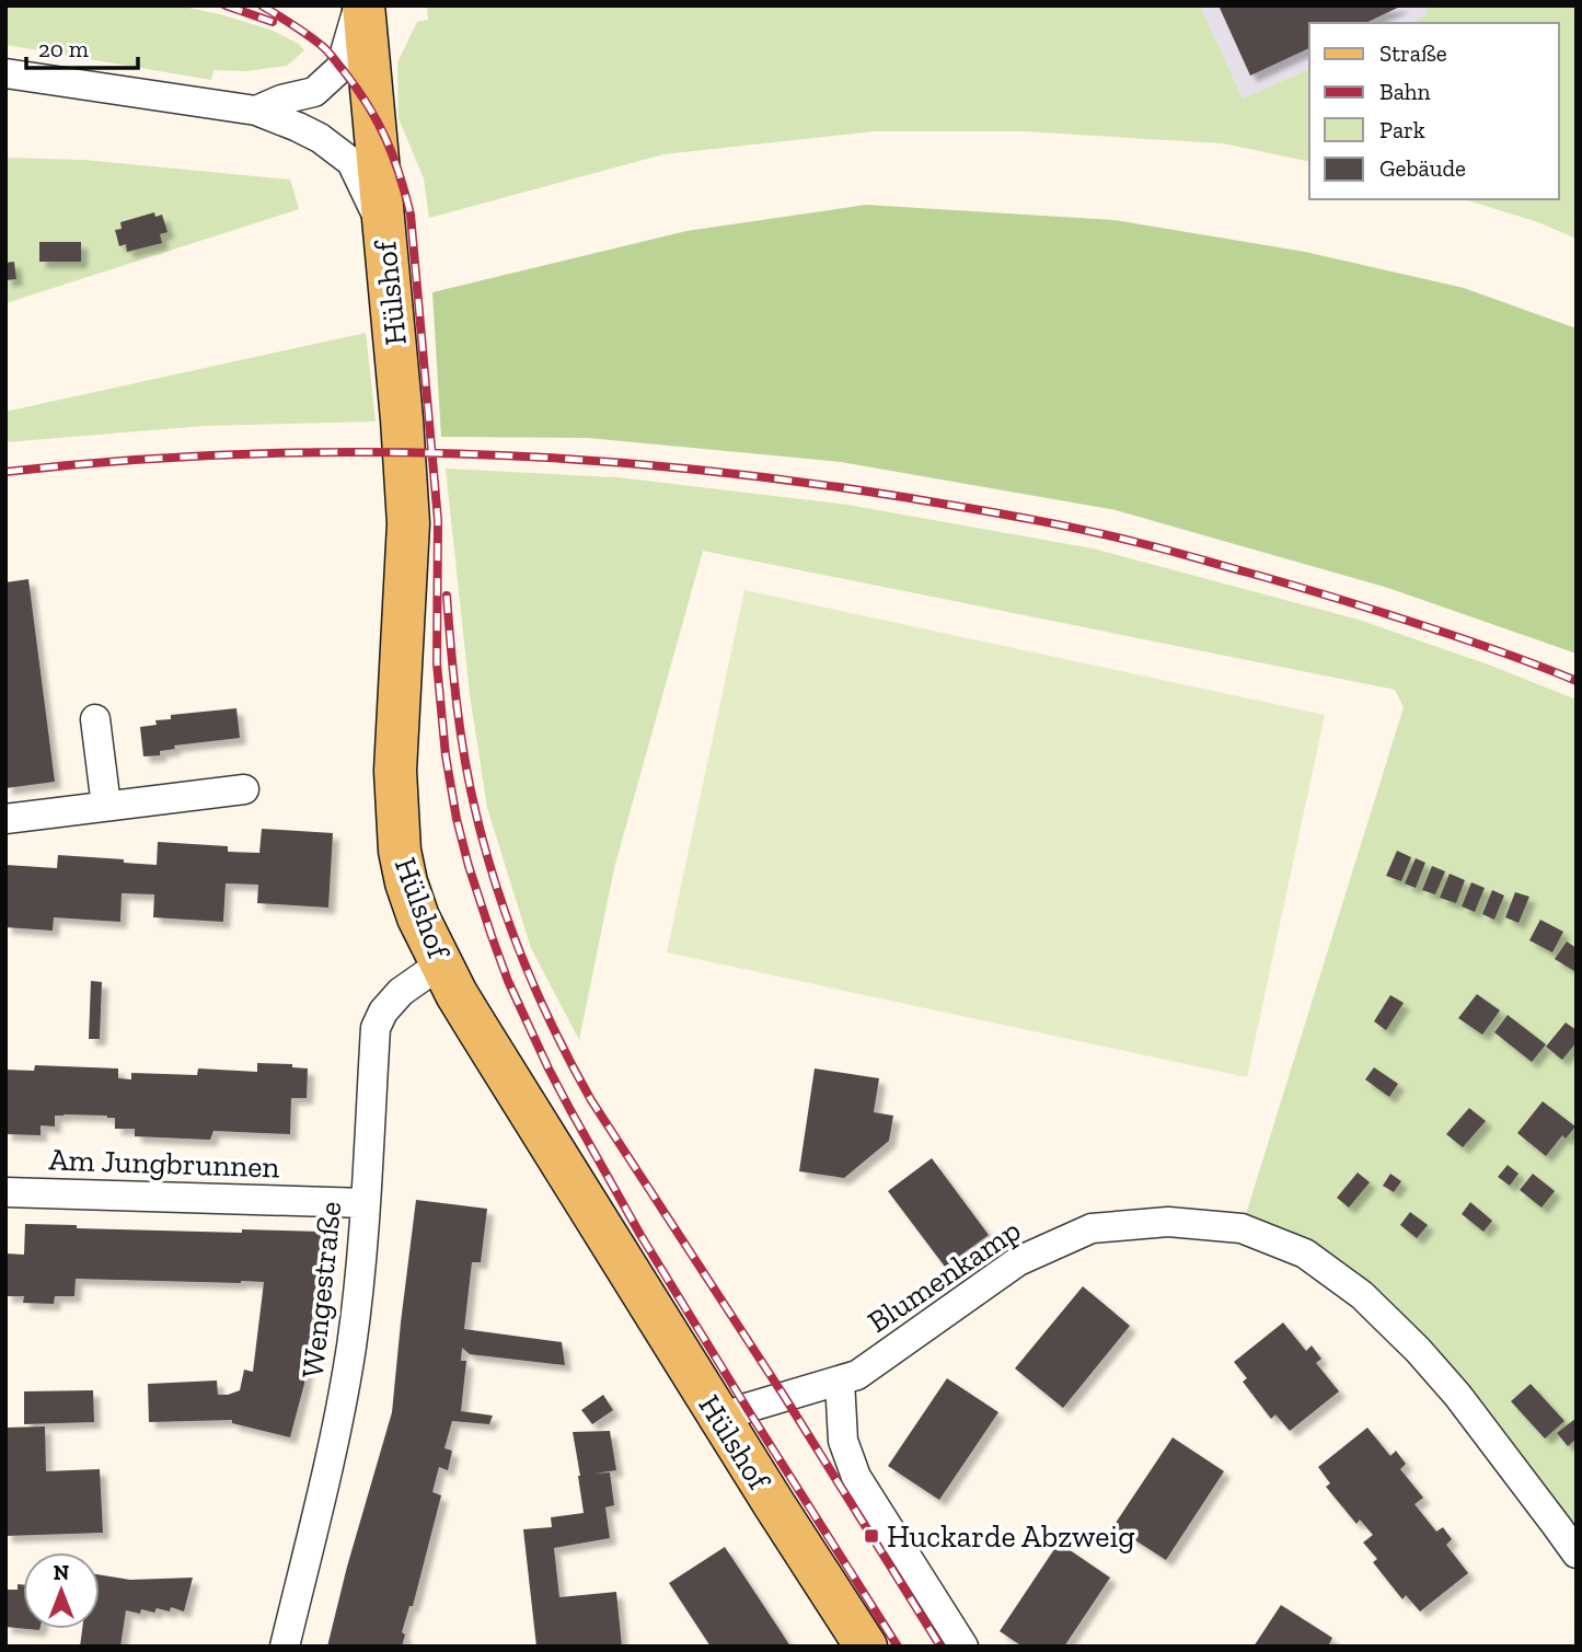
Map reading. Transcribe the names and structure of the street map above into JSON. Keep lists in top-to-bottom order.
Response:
{
  "streets": {
    "main road": ["Hülshof"],
    "street": ["Am Jungbrunnen", "Blumenkamp", "Wengestraße"]
  },
  "crossings": [
    ["Hülshof", "Blumenkamp"],
    ["Hülshof", "Wengestraße"],
    ["Am Jungbrunnen", "Wengestraße"]
  ],
  "places": {
    "transit": ["Huckarde Abzweig"]
  },
  "legend": [
    "Straße",
    "Bahn",
    "Park",
    "Gebäude"
  ],
  "scale_bar": "20 m",
  "north": "top"
}
